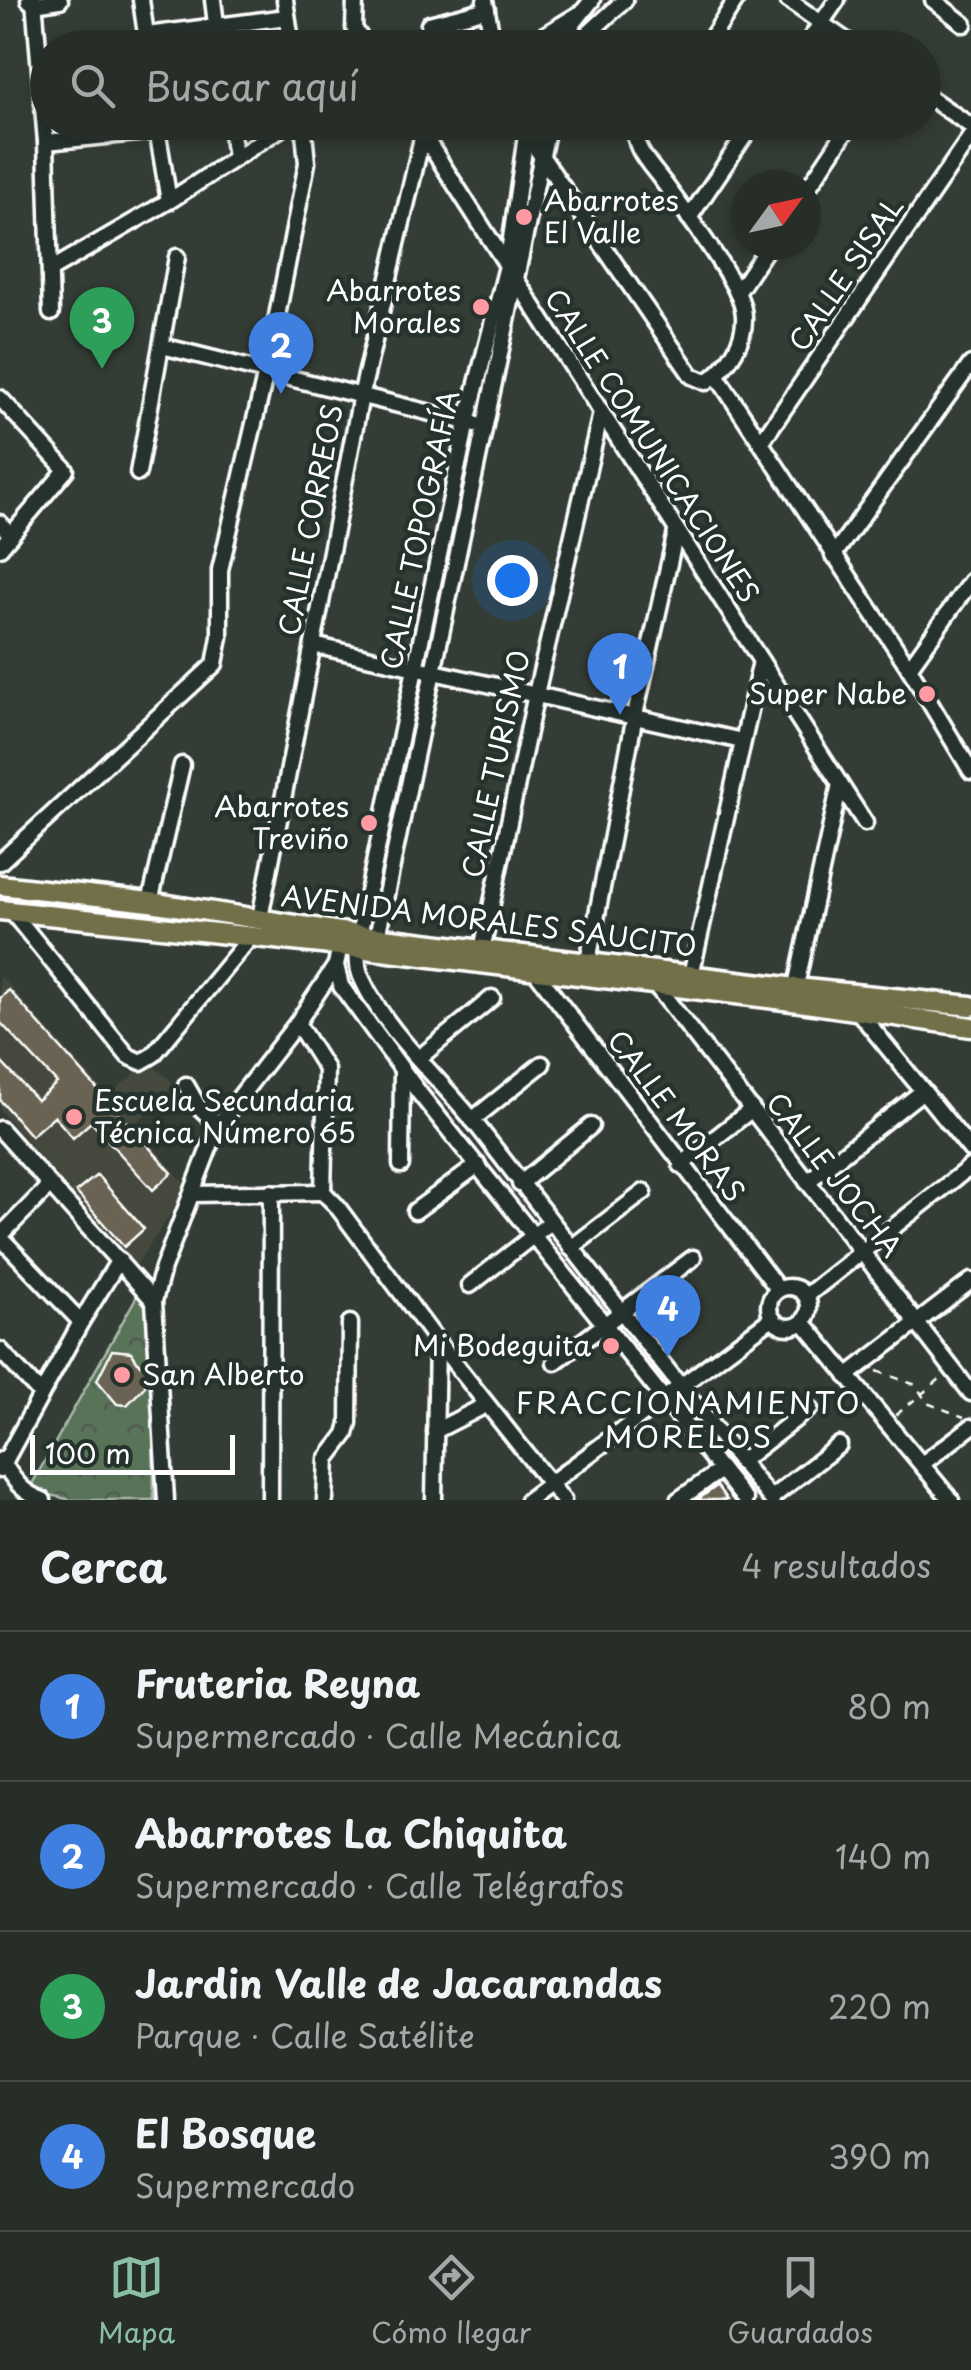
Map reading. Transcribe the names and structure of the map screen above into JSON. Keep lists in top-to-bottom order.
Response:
{
  "streets": {
    "main road": ["AVENIDA MORALES SAUCITO"],
    "street": [
      "CALLE SISAL",
      "CALLE COMUNICACIONES",
      "CALLE CORREOS",
      "CALLE TOPOGRAFÍA",
      "CALLE TURISMO",
      "CALLE MORAS",
      "CALLE JOCHA"
    ]
  },
  "crossings": [
    ["CALLE COMUNICACIONES", "CALLE TOPOGRAFÍA"],
    ["CALLE COMUNICACIONES", "CALLE TURISMO"],
    ["CALLE CORREOS", "AVENIDA MORALES SAUCITO"],
    ["CALLE TOPOGRAFÍA", "AVENIDA MORALES SAUCITO"],
    ["CALLE TURISMO", "AVENIDA MORALES SAUCITO"],
    ["AVENIDA MORALES SAUCITO", "CALLE MORAS"],
    ["AVENIDA MORALES SAUCITO", "CALLE JOCHA"]
  ],
  "districts": ["FRACCIONAMIENTO MORELOS"],
  "places": [
    "Abarrotes El Valle",
    "Abarrotes Morales",
    "Super Nabe",
    "Abarrotes Treviño",
    "Escuela Secundaria Técnica Número 65",
    "Mi Bodeguita",
    "San Alberto"
  ],
  "scale_bar": "100 m",
  "north": "top right",
  "page": {
    "search": "Buscar aquí",
    "pins": [
      "3",
      "2",
      "1",
      "4"
    ],
    "scale": "100 m",
    "heading": ["Cerca", "4 resultados"],
    "list": [
      {
        "mark": "1",
        "name": "Fruteria Reyna",
        "note": "Supermercado · Calle Mecánica",
        "value": "80 m"
      },
      {
        "mark": "2",
        "name": "Abarrotes La Chiquita",
        "note": "Supermercado · Calle Telégrafos",
        "value": "140 m"
      },
      {
        "mark": "3",
        "name": "Jardin Valle de Jacarandas",
        "note": "Parque · Calle Satélite",
        "value": "220 m"
      },
      {
        "mark": "4",
        "name": "El Bosque",
        "note": "Supermercado",
        "value": "390 m"
      }
    ],
    "nav": ["Mapa", "Cómo llegar", "Guardados"]
  }
}
